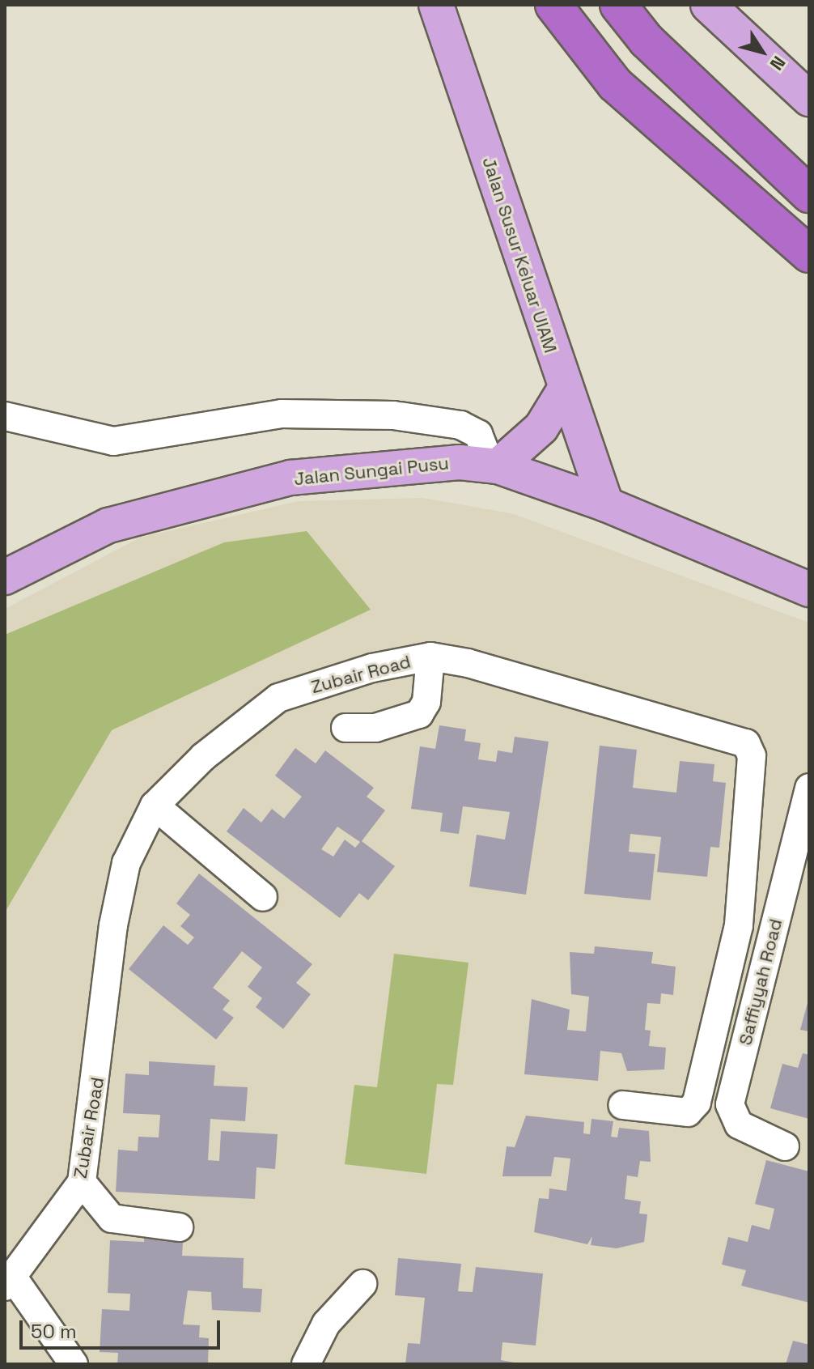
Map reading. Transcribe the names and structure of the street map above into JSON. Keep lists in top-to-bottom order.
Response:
{
  "streets": {
    "main road": ["Jalan Susur Keluar UIAM", "Jalan Sungai Pusu"],
    "street": ["Zubair Road", "Saffiyyah Road"]
  },
  "crossings": [
    ["Jalan Susur Keluar UIAM", "Jalan Sungai Pusu"]
  ],
  "scale_bar": "50 m",
  "north": "bottom right"
}
